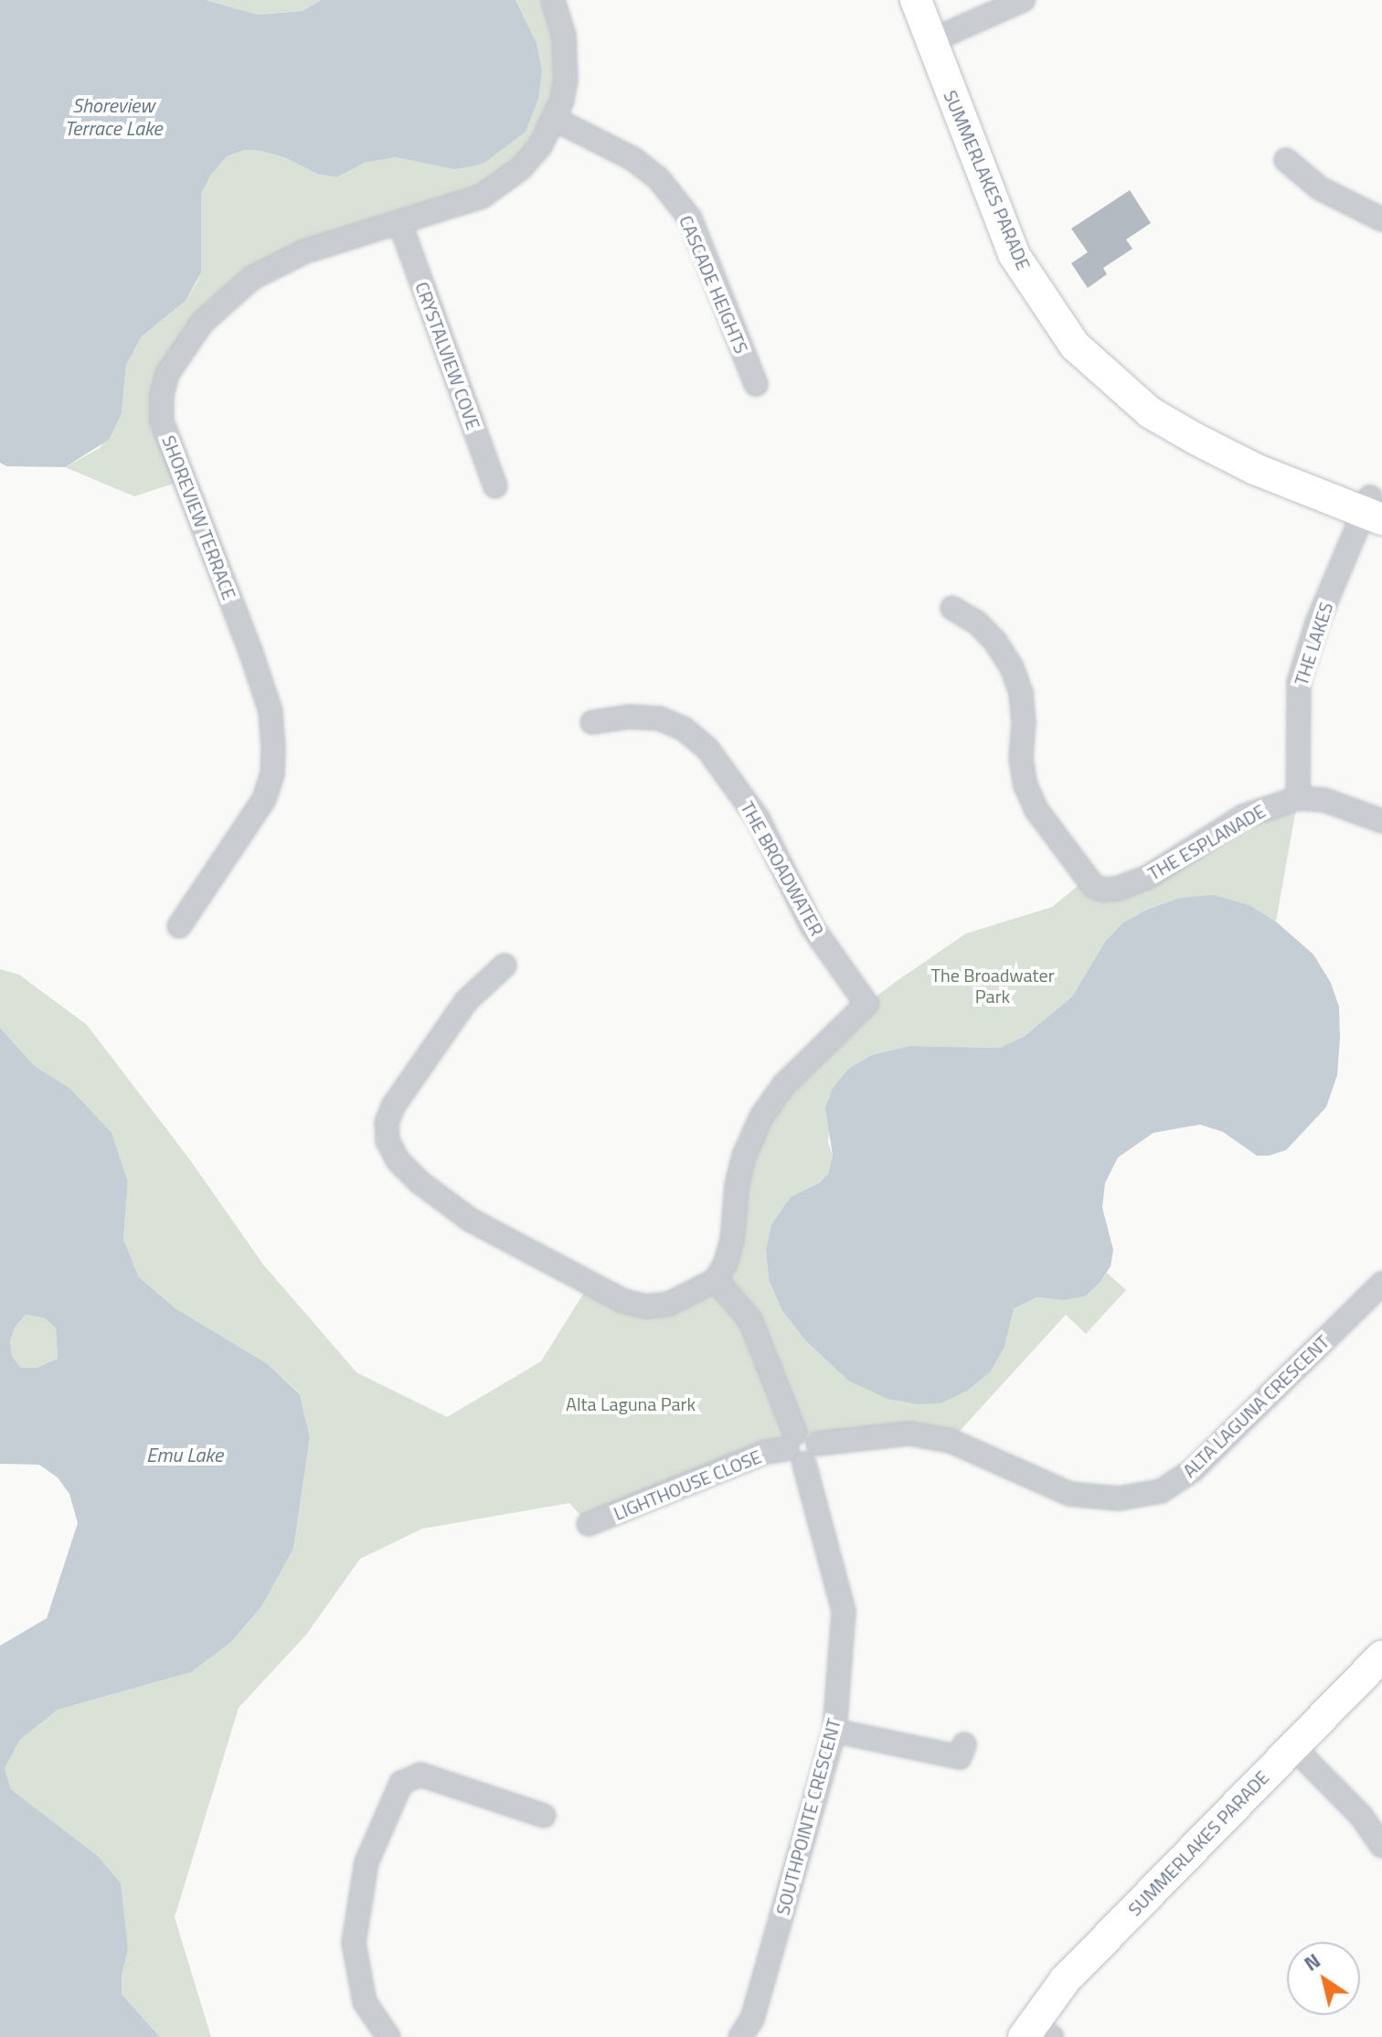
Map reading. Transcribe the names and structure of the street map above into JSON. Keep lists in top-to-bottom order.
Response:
{
  "streets": {
    "street": [
      "SUMMERLAKES PARADE",
      "CASCADE HEIGHTS",
      "CRYSTALVIEW COVE",
      "SHOREVIEW TERRACE",
      "THE LAKES",
      "THE ESPLANADE",
      "THE BROADWATER",
      "ALTA LAGUNA CRESCENT",
      "LIGHTHOUSE CLOSE",
      "SOUTHPOINTE CRESCENT"
    ]
  },
  "crossings": [
    ["SUMMERLAKES PARADE", "THE LAKES"],
    ["CASCADE HEIGHTS", "SHOREVIEW TERRACE"],
    ["CRYSTALVIEW COVE", "SHOREVIEW TERRACE"],
    ["THE LAKES", "THE ESPLANADE"],
    ["ALTA LAGUNA CRESCENT", "LIGHTHOUSE CLOSE"],
    ["ALTA LAGUNA CRESCENT", "SOUTHPOINTE CRESCENT"],
    ["LIGHTHOUSE CLOSE", "SOUTHPOINTE CRESCENT"]
  ],
  "water": ["Shoreview Terrace Lake", "Emu Lake"],
  "parks": ["The Broadwater Park", "Alta Laguna Park"],
  "north": "top left"
}
